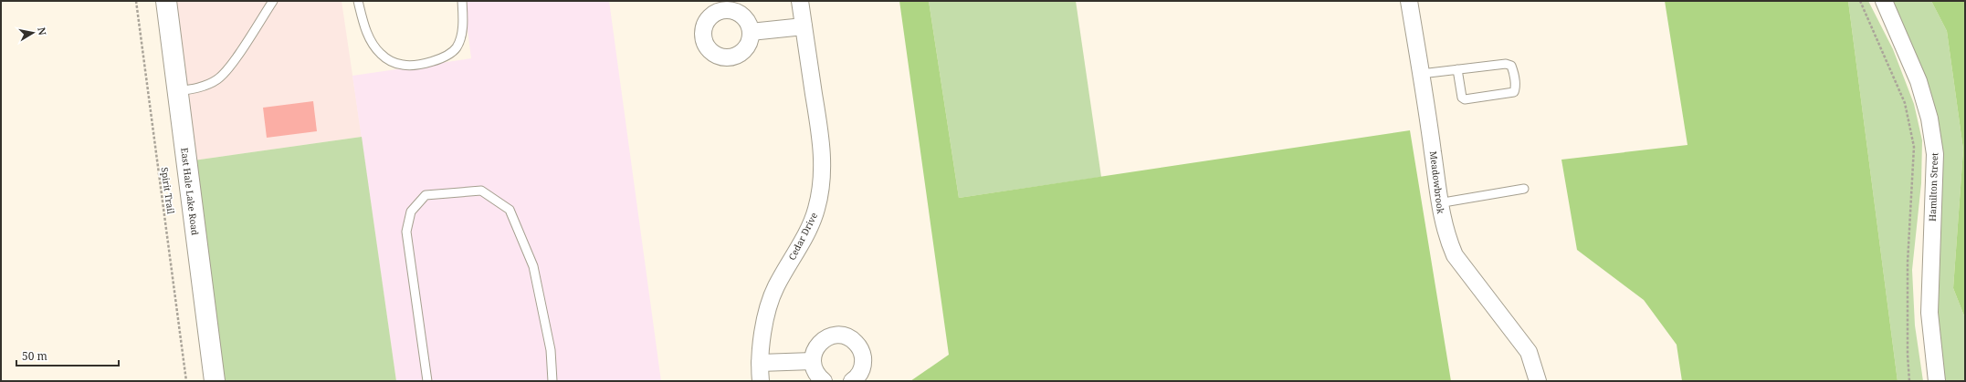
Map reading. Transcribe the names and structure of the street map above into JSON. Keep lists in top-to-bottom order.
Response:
{
  "streets": {
    "main road": ["East Hale Lake Road"],
    "street": ["Meadowbrook", "Hamilton Street", "Cedar Drive"],
    "path": ["Spirit Trail"]
  },
  "scale_bar": "50 m",
  "north": "right"
}
